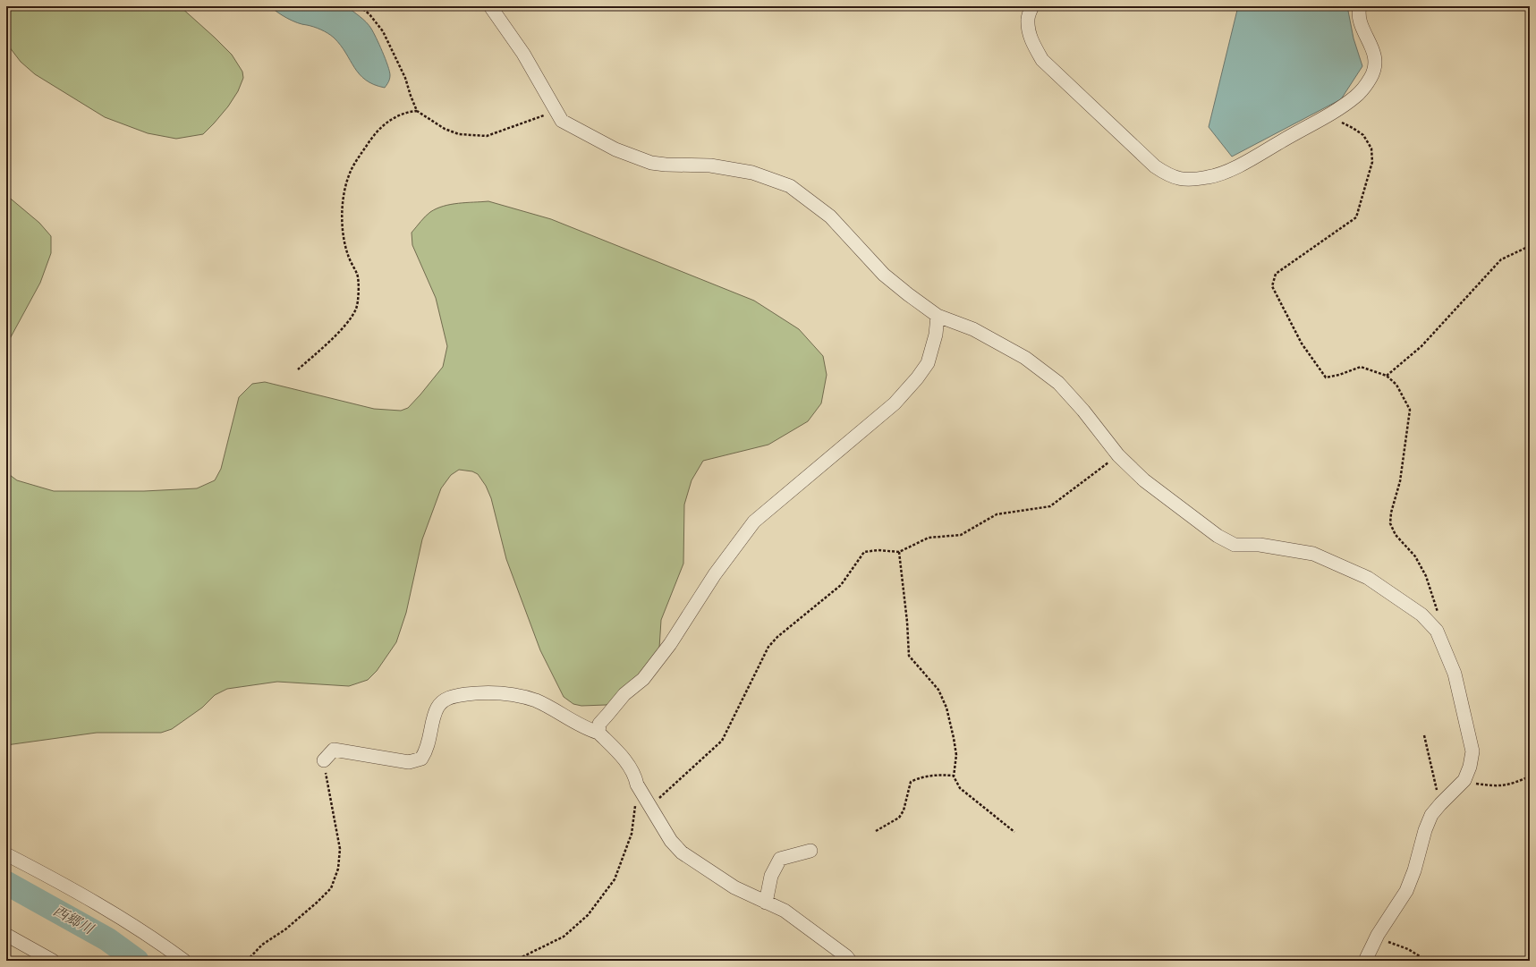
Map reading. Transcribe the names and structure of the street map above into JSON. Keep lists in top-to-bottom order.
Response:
{
  "water": ["西郷川"]
}
